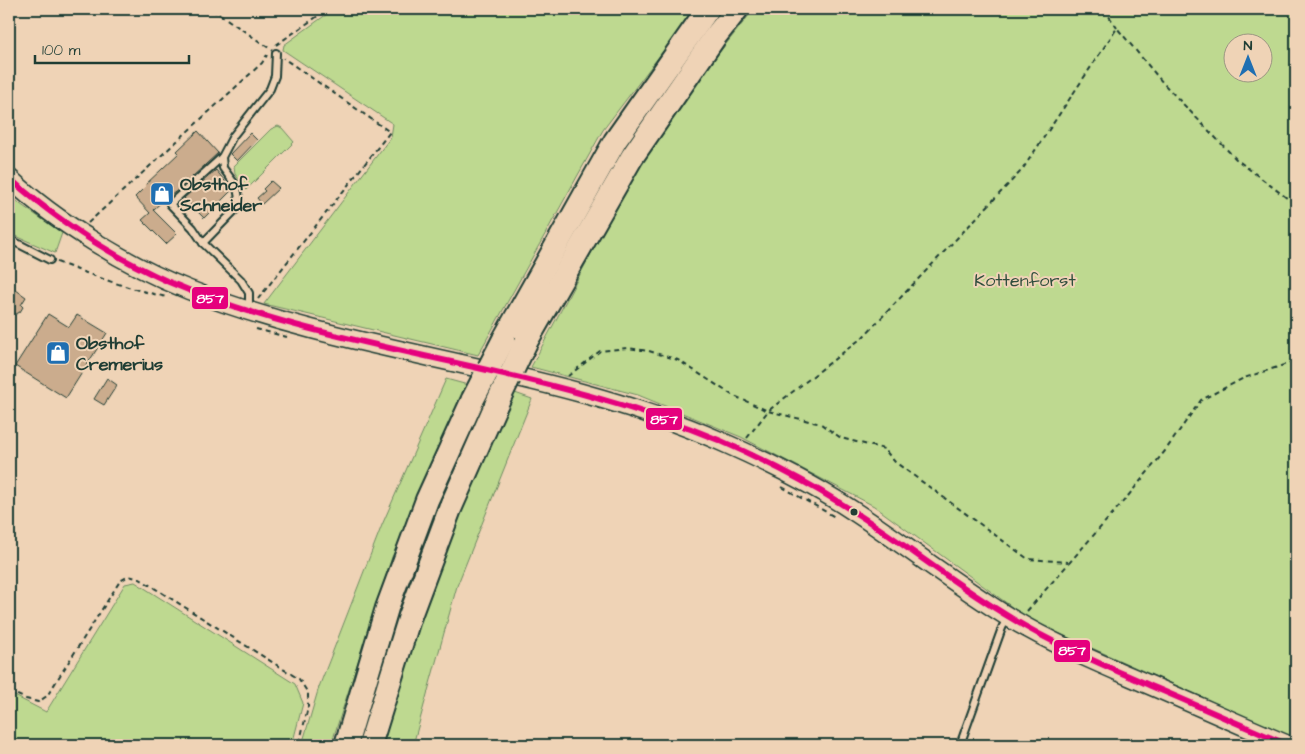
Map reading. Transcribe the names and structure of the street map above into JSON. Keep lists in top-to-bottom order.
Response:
{
  "parks": ["Kottenforst"],
  "places": {
    "shop": ["Obsthof Schneider", "Obsthof Cremerius"]
  },
  "lines": ["transit line 857"],
  "scale_bar": "100 m",
  "north": "top"
}
